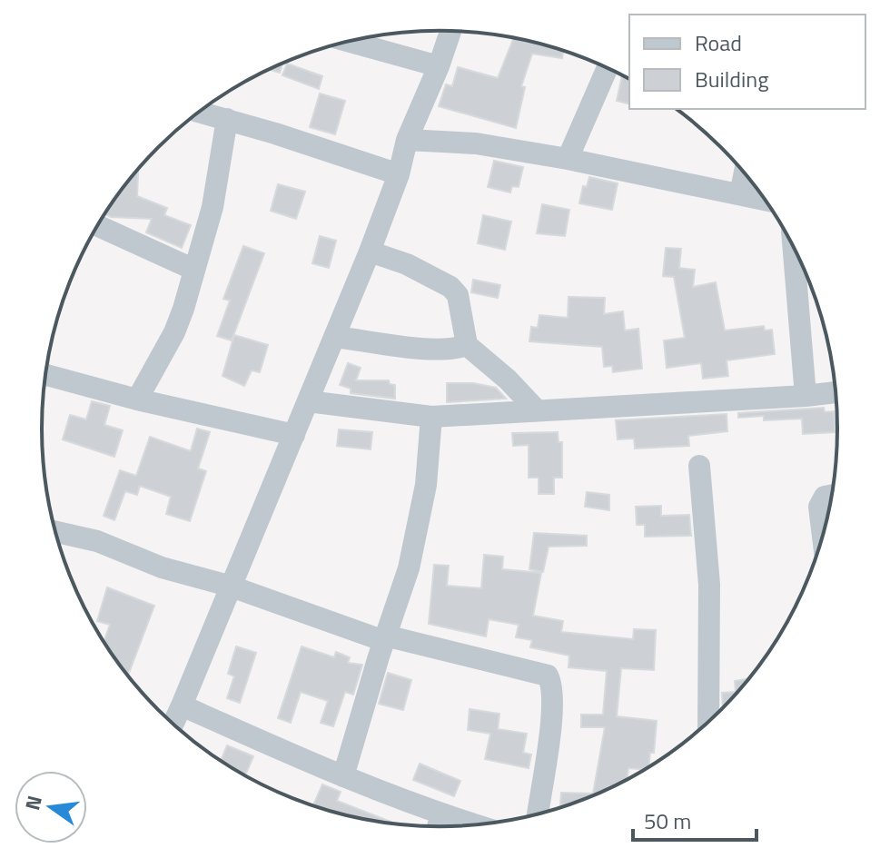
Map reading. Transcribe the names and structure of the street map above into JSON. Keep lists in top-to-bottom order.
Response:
{
  "legend": ["Road", "Building"],
  "scale_bar": "50 m",
  "north": "left"
}
